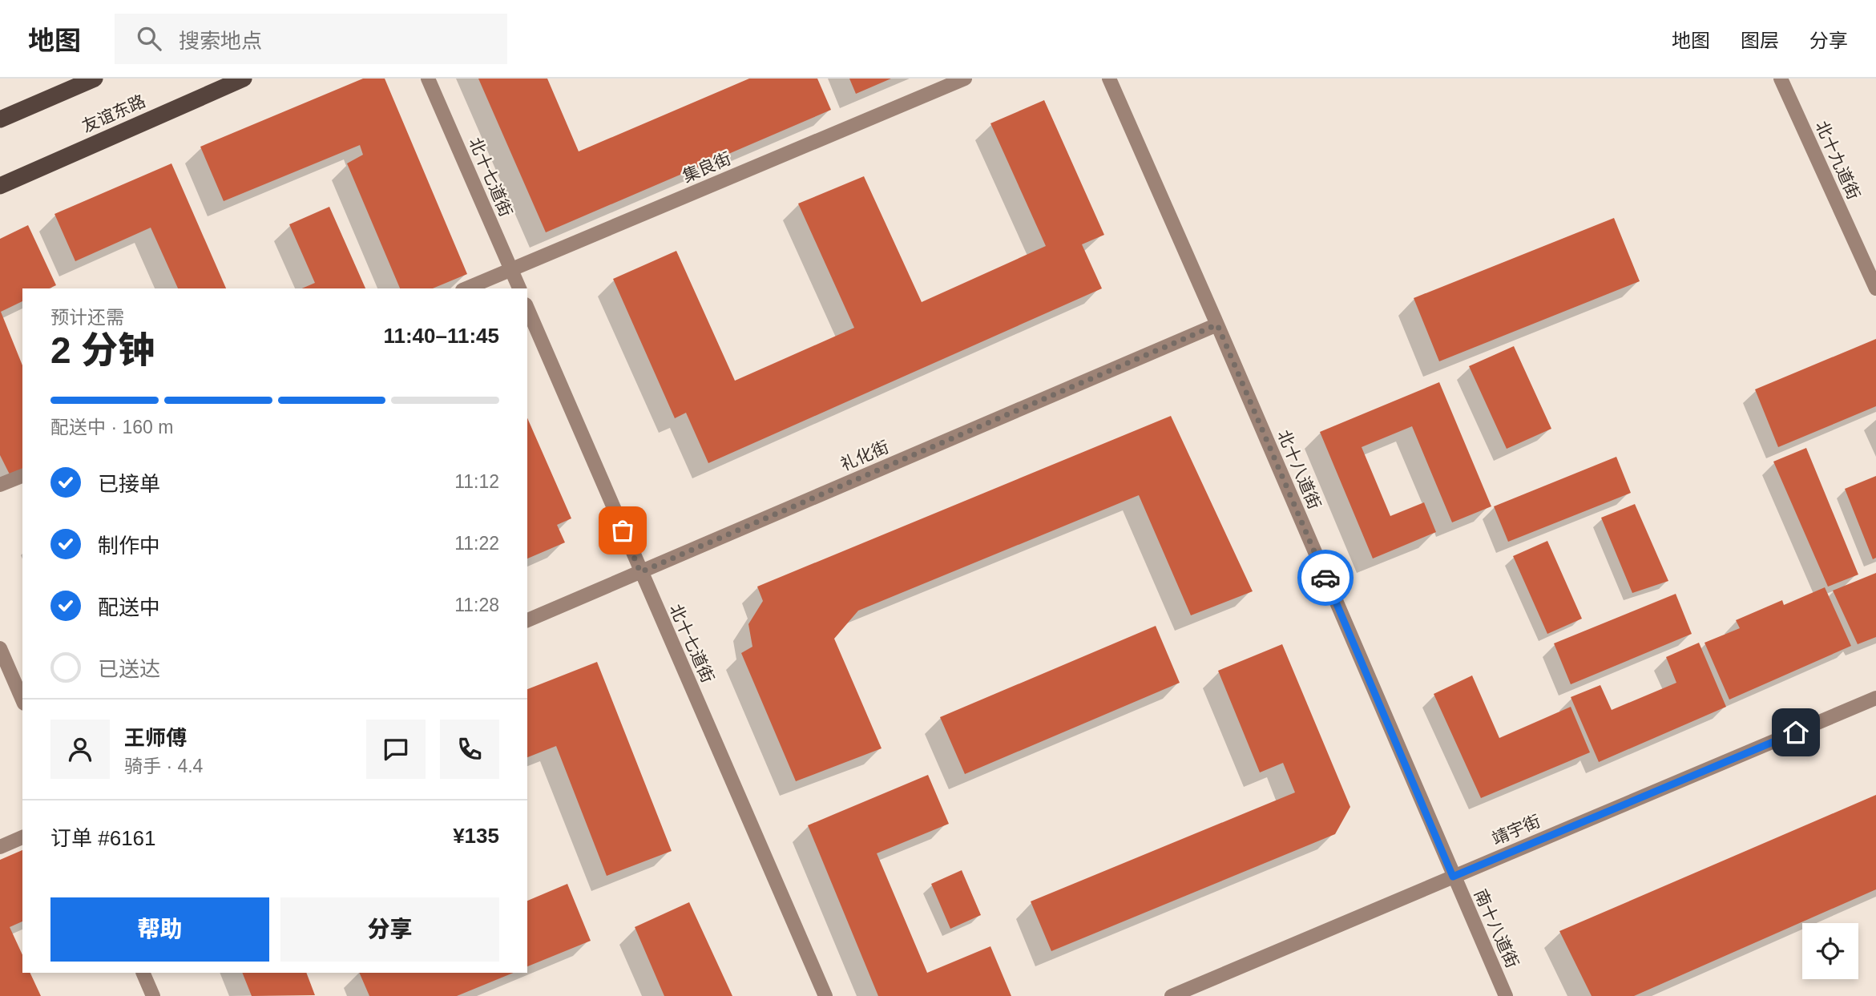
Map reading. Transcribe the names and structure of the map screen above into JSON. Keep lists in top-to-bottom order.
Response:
{
  "streets": {
    "highway": ["友谊东路"],
    "street": [
      "北十九道街",
      "集良街",
      "北十七道街",
      "礼化街",
      "北十八道街",
      "靖宇街",
      "南十八道街"
    ]
  },
  "crossings": [
    ["集良街", "北十七道街"],
    ["北十七道街", "礼化街"],
    ["礼化街", "北十八道街"],
    ["北十八道街", "靖宇街"],
    ["北十八道街", "南十八道街"],
    ["靖宇街", "南十八道街"]
  ],
  "page": {
    "header": "地图",
    "search": "搜索地点",
    "nav": ["地图", "图层", "分享"],
    "heading": ["2 分钟", "预计还需", "11:40–11:45"],
    "panel": [
      "王师傅",
      "骑手 · 4.4",
      "订单 #6161",
      "¥135"
    ],
    "bar": "配送中 · 160 m",
    "list": [
      ["已接单", "11:12"],
      ["制作中", "11:22"],
      ["配送中", "11:28"],
      "已送达"
    ],
    "buttons": ["帮助", "分享"]
  }
}
